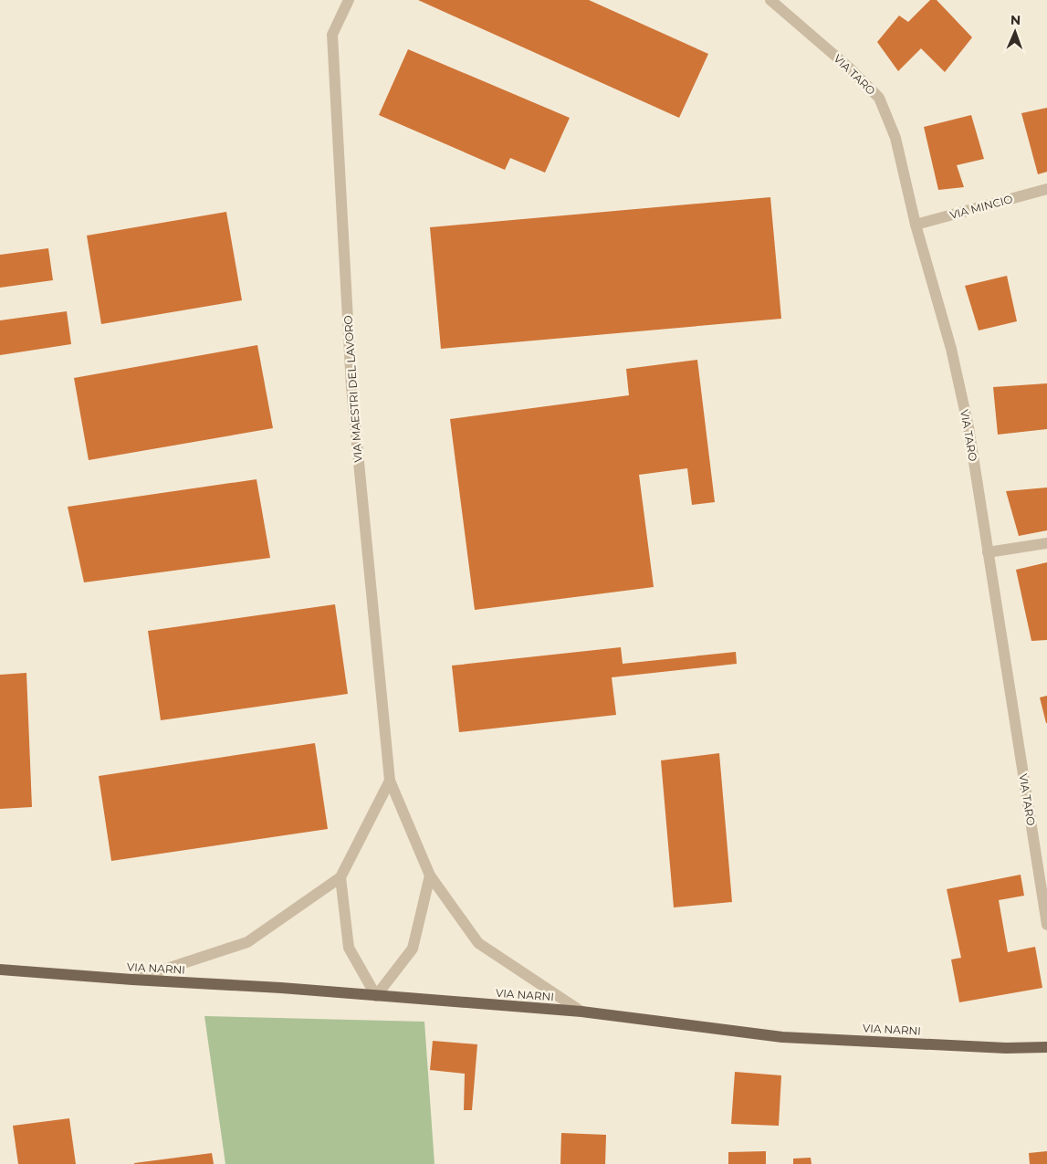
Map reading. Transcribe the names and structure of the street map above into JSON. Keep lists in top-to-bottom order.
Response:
{
  "streets": {
    "main road": ["VIA NARNI"],
    "street": ["VIA TARO", "VIA MINCIO", "VIA MAESTRI DEL LAVORO"]
  },
  "crossings": [
    ["VIA TARO", "VIA MINCIO"],
    ["VIA MAESTRI DEL LAVORO", "VIA NARNI"]
  ],
  "north": "top"
}
